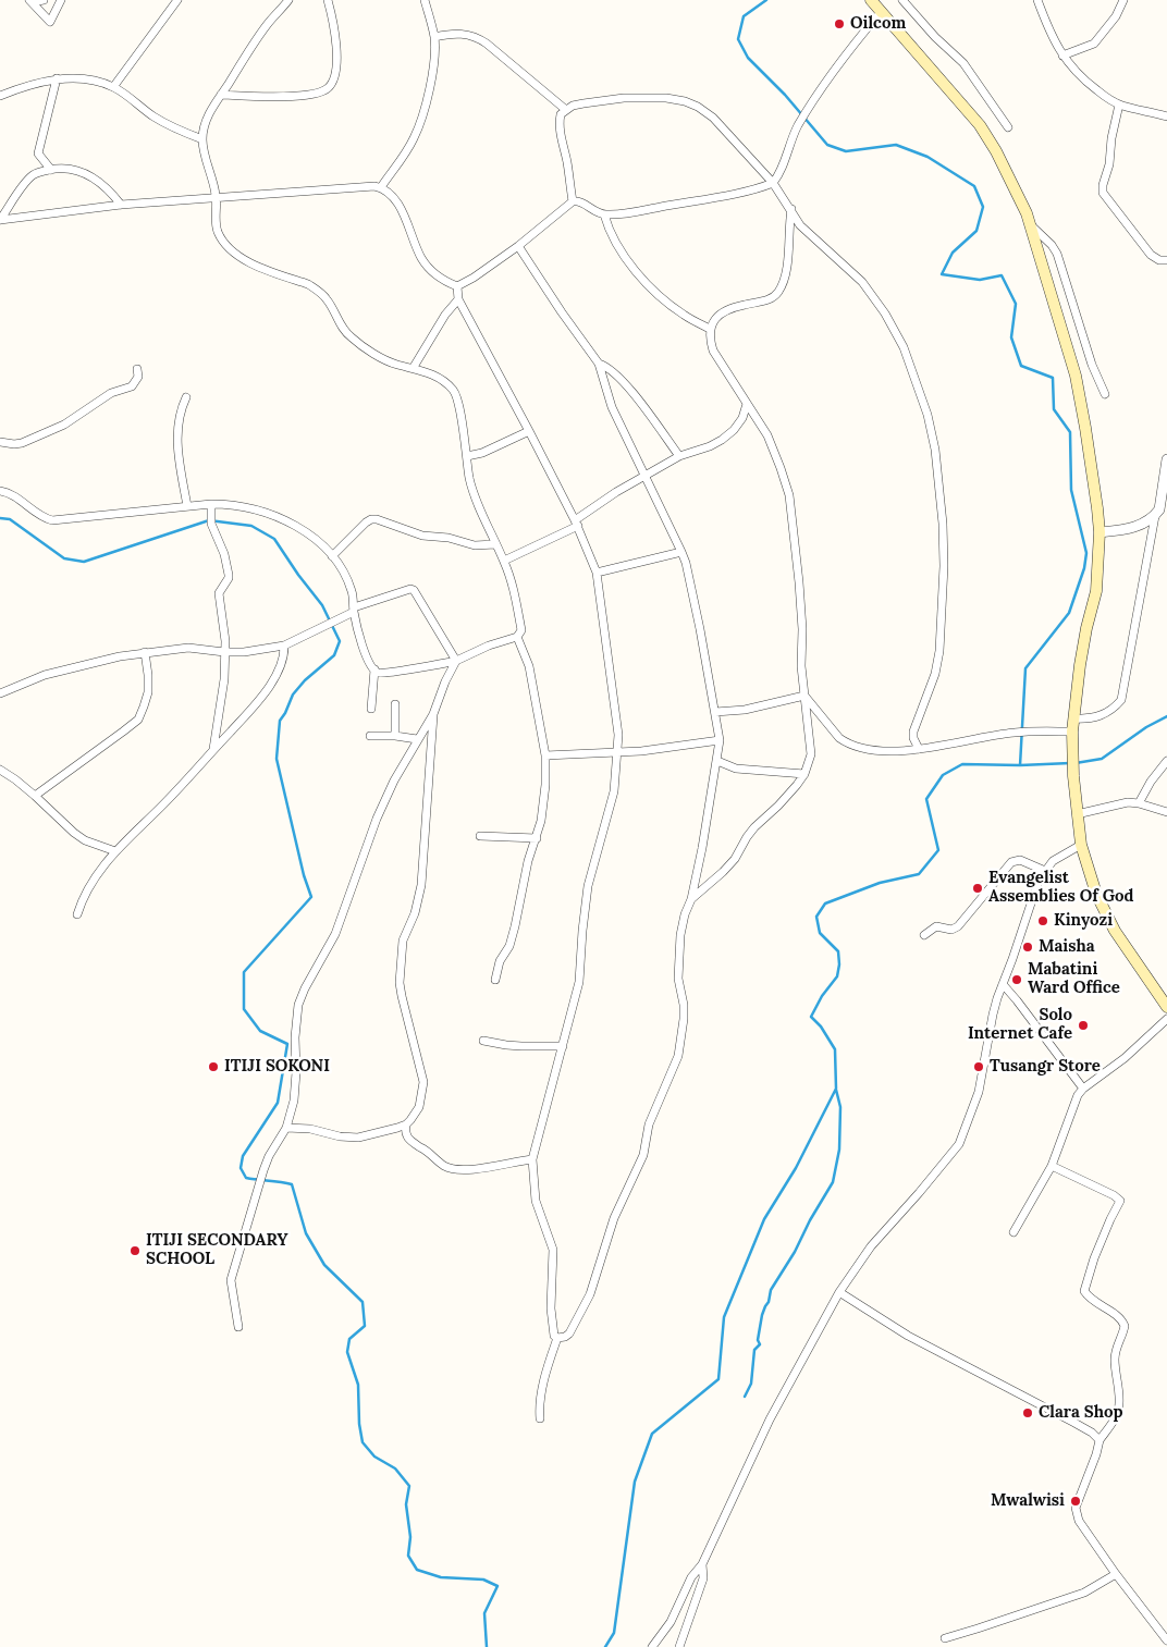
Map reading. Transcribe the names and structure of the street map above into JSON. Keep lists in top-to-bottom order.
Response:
{
  "places": [
    "Oilcom",
    "Evangelist Assemblies Of God",
    "Kinyozi",
    "Maisha",
    "Mabatini Ward Office",
    "Solo Internet Cafe",
    "ITIJI SOKONI",
    "Tusangr Store",
    "ITIJI SECONDARY SCHOOL",
    "Clara Shop",
    "Mwalwisi"
  ]
}
